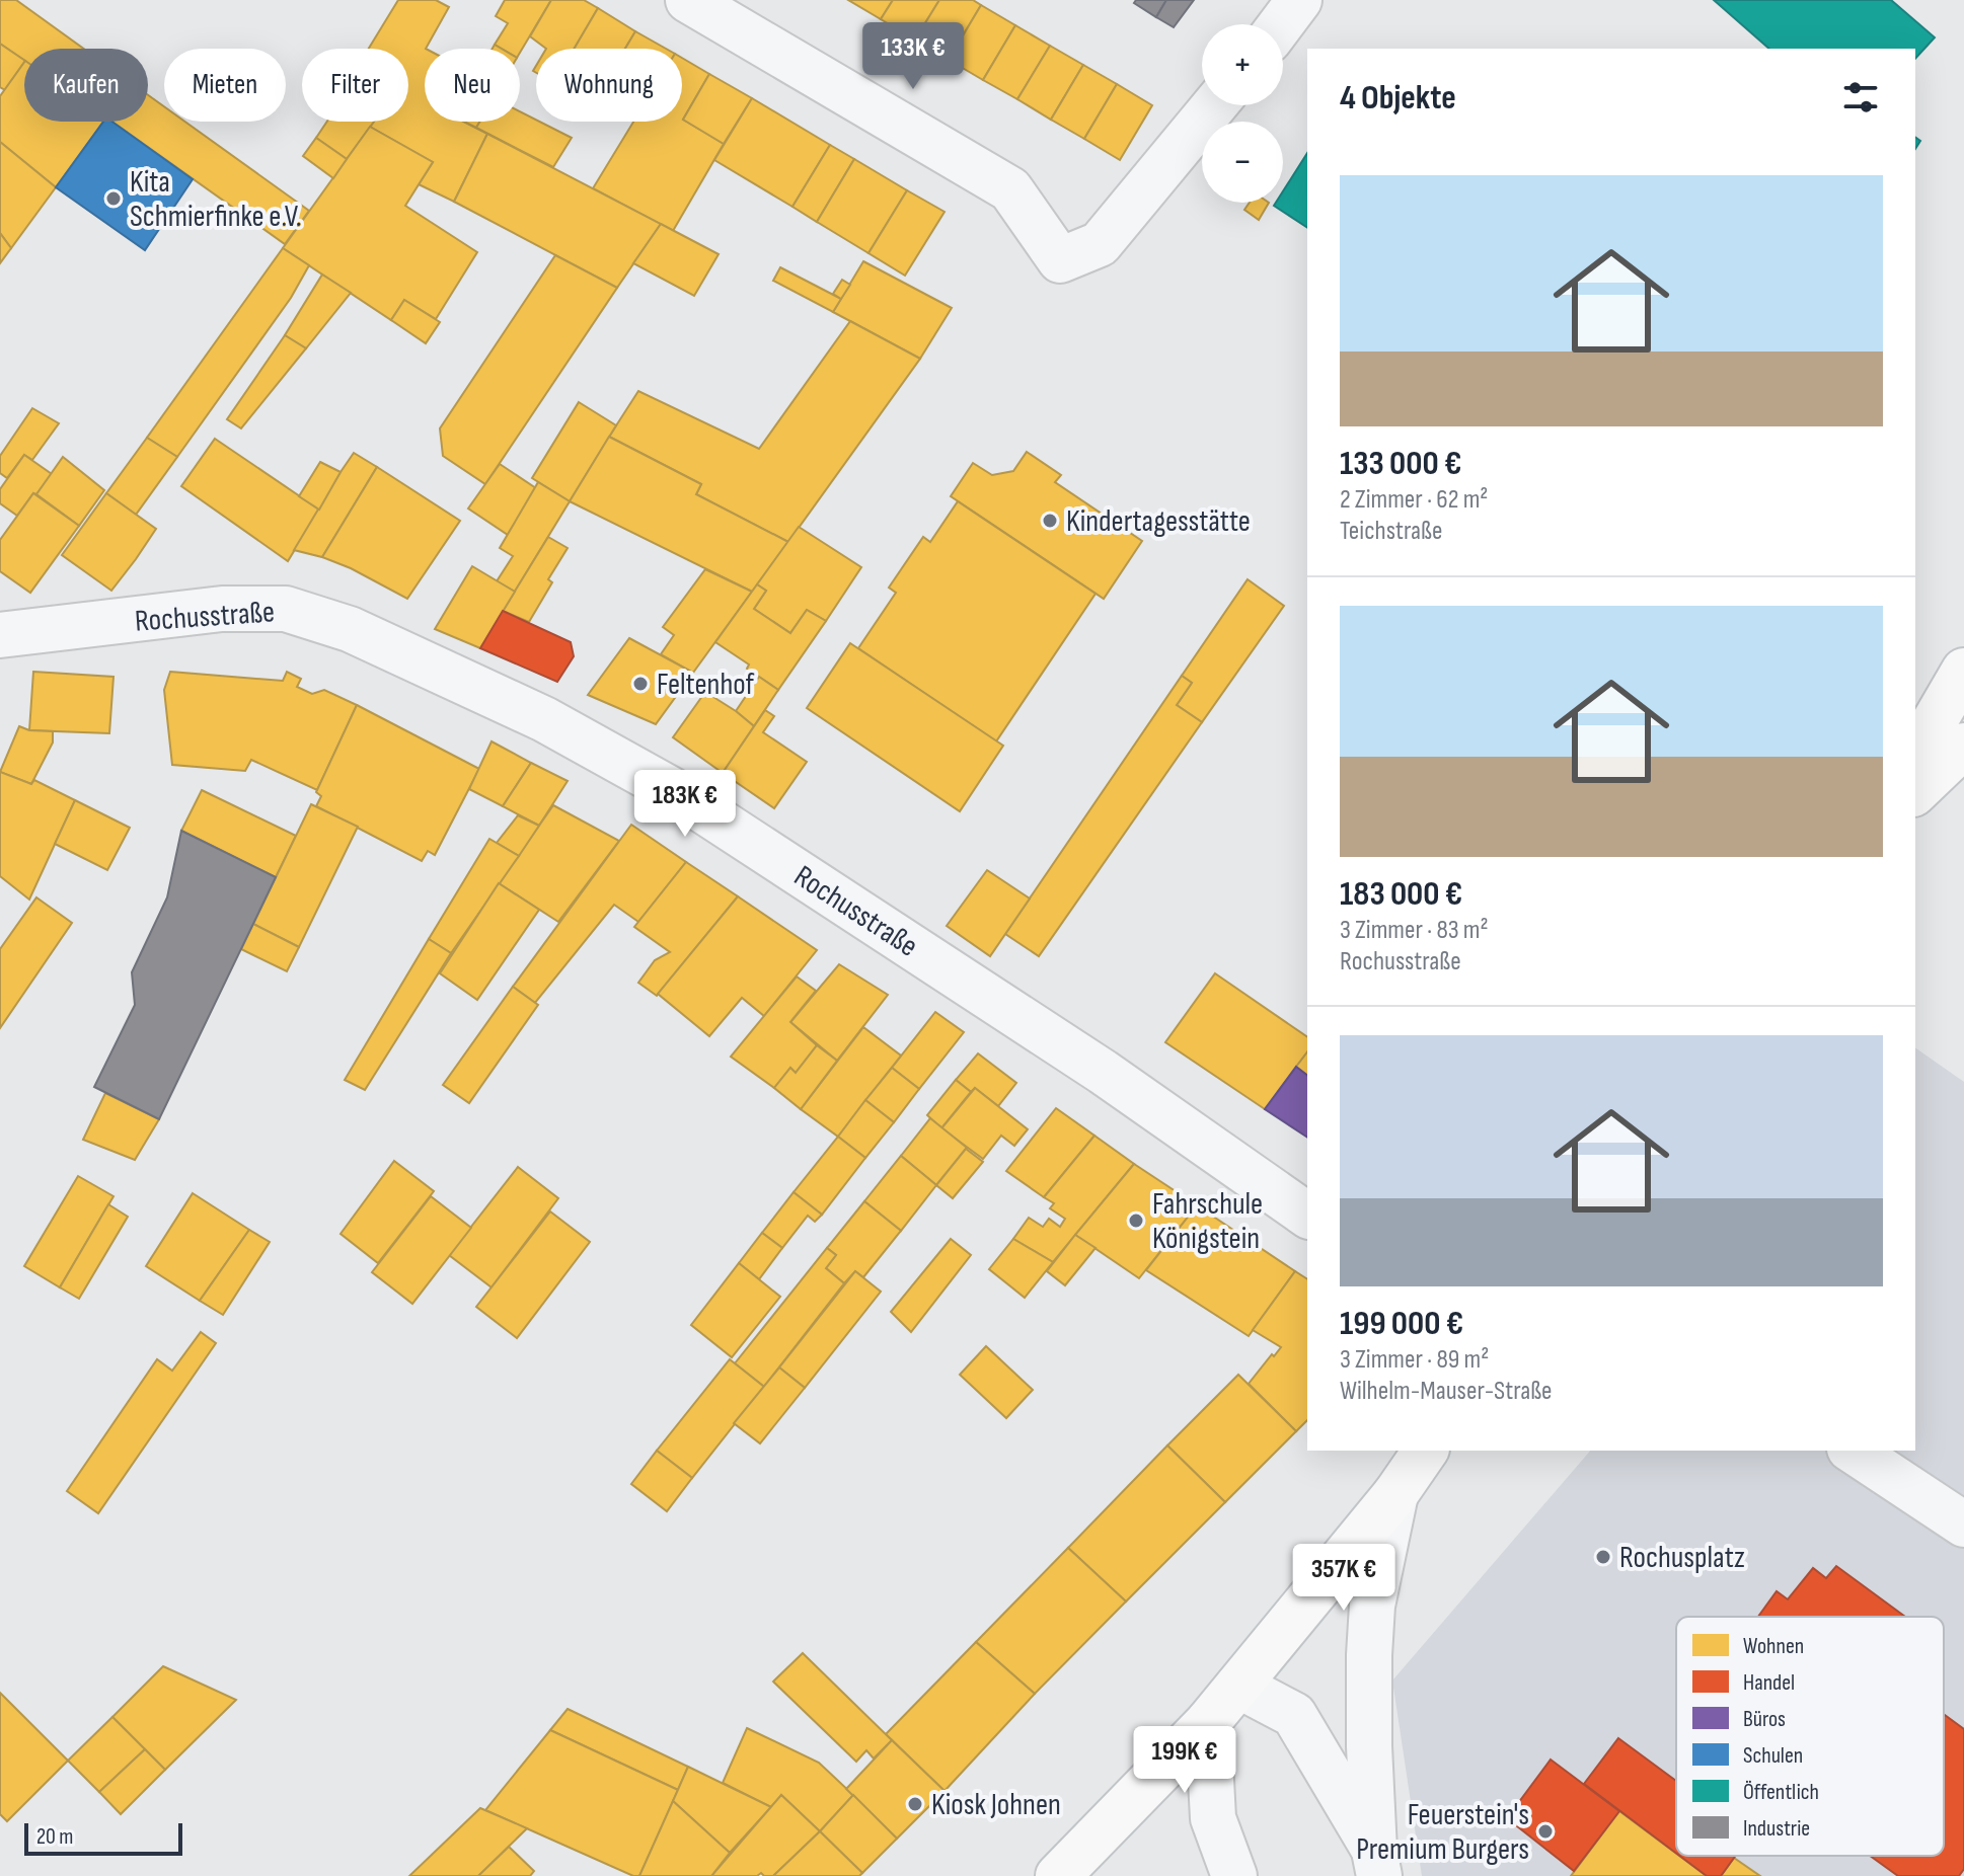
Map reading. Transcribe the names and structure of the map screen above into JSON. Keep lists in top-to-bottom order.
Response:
{
  "streets": {
    "street": ["Rochusstraße"]
  },
  "places": [
    "Kita Schmierfinke e.V.",
    "Kindertagesstätte",
    "Feltenhof",
    "Fahrschule Königstein",
    "Rochusplatz",
    "Kiosk Johnen",
    "Feuerstein's Premium Burgers"
  ],
  "legend": [
    "Wohnen",
    "Handel",
    "Büros",
    "Schulen",
    "Öffentlich",
    "Industrie"
  ],
  "scale_bar": "20 m",
  "page": {
    "price": [
      "133K €",
      "183K €",
      "357K €",
      "199K €"
    ],
    "map_buttons": ["+", "−"],
    "chip": [
      "Kaufen",
      "Mieten",
      "Filter",
      "Neu",
      "Wohnung"
    ],
    "heading": "4 Objekte",
    "list": [
      {
        "name": "133 000 €",
        "note": "2 Zimmer · 62 m² · Teichstraße"
      },
      {
        "name": "183 000 €",
        "note": "3 Zimmer · 83 m² · Rochusstraße"
      },
      {
        "name": "199 000 €",
        "note": "3 Zimmer · 89 m² · Wilhelm-Mauser-Straße"
      }
    ],
    "scale": "20 m"
  }
}
